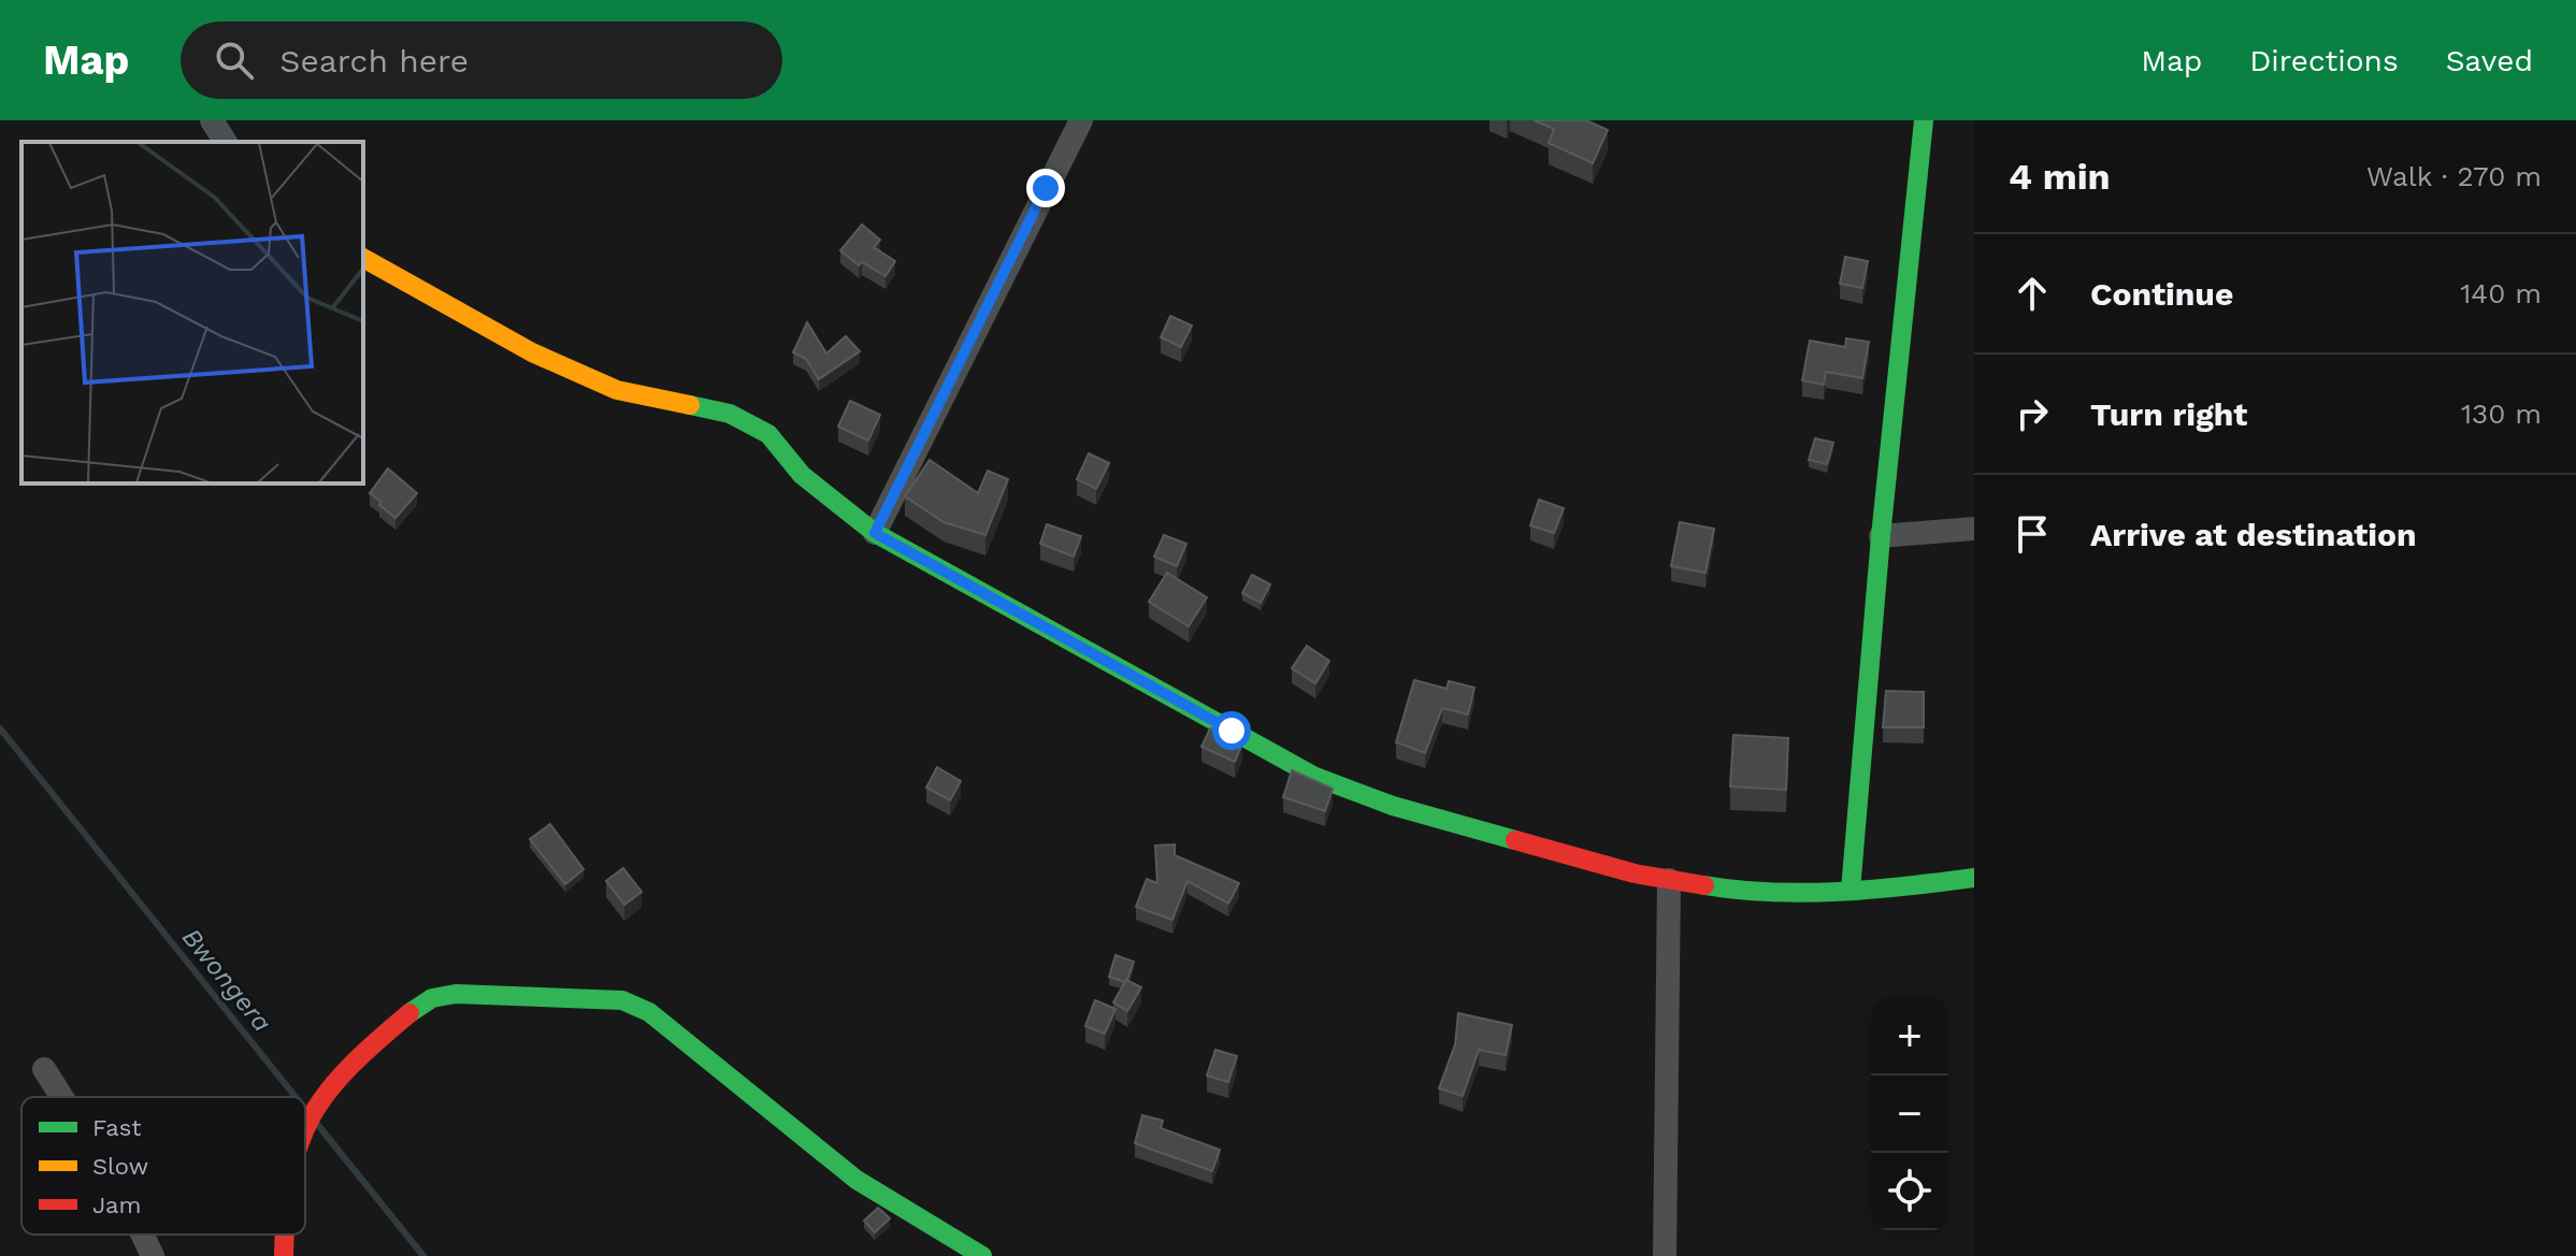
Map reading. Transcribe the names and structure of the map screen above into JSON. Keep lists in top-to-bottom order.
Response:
{
  "water": ["Bwongera"],
  "legend": ["Fast", "Slow", "Jam"],
  "page": {
    "header": "Map",
    "search": "Search here",
    "nav": ["Map", "Directions", "Saved"],
    "heading": ["4 min", "Walk · 270 m"],
    "list": [
      ["Continue", "140 m"],
      ["Turn right", "130 m"],
      "Arrive at destination"
    ],
    "map_buttons": ["+", "−"]
  }
}
